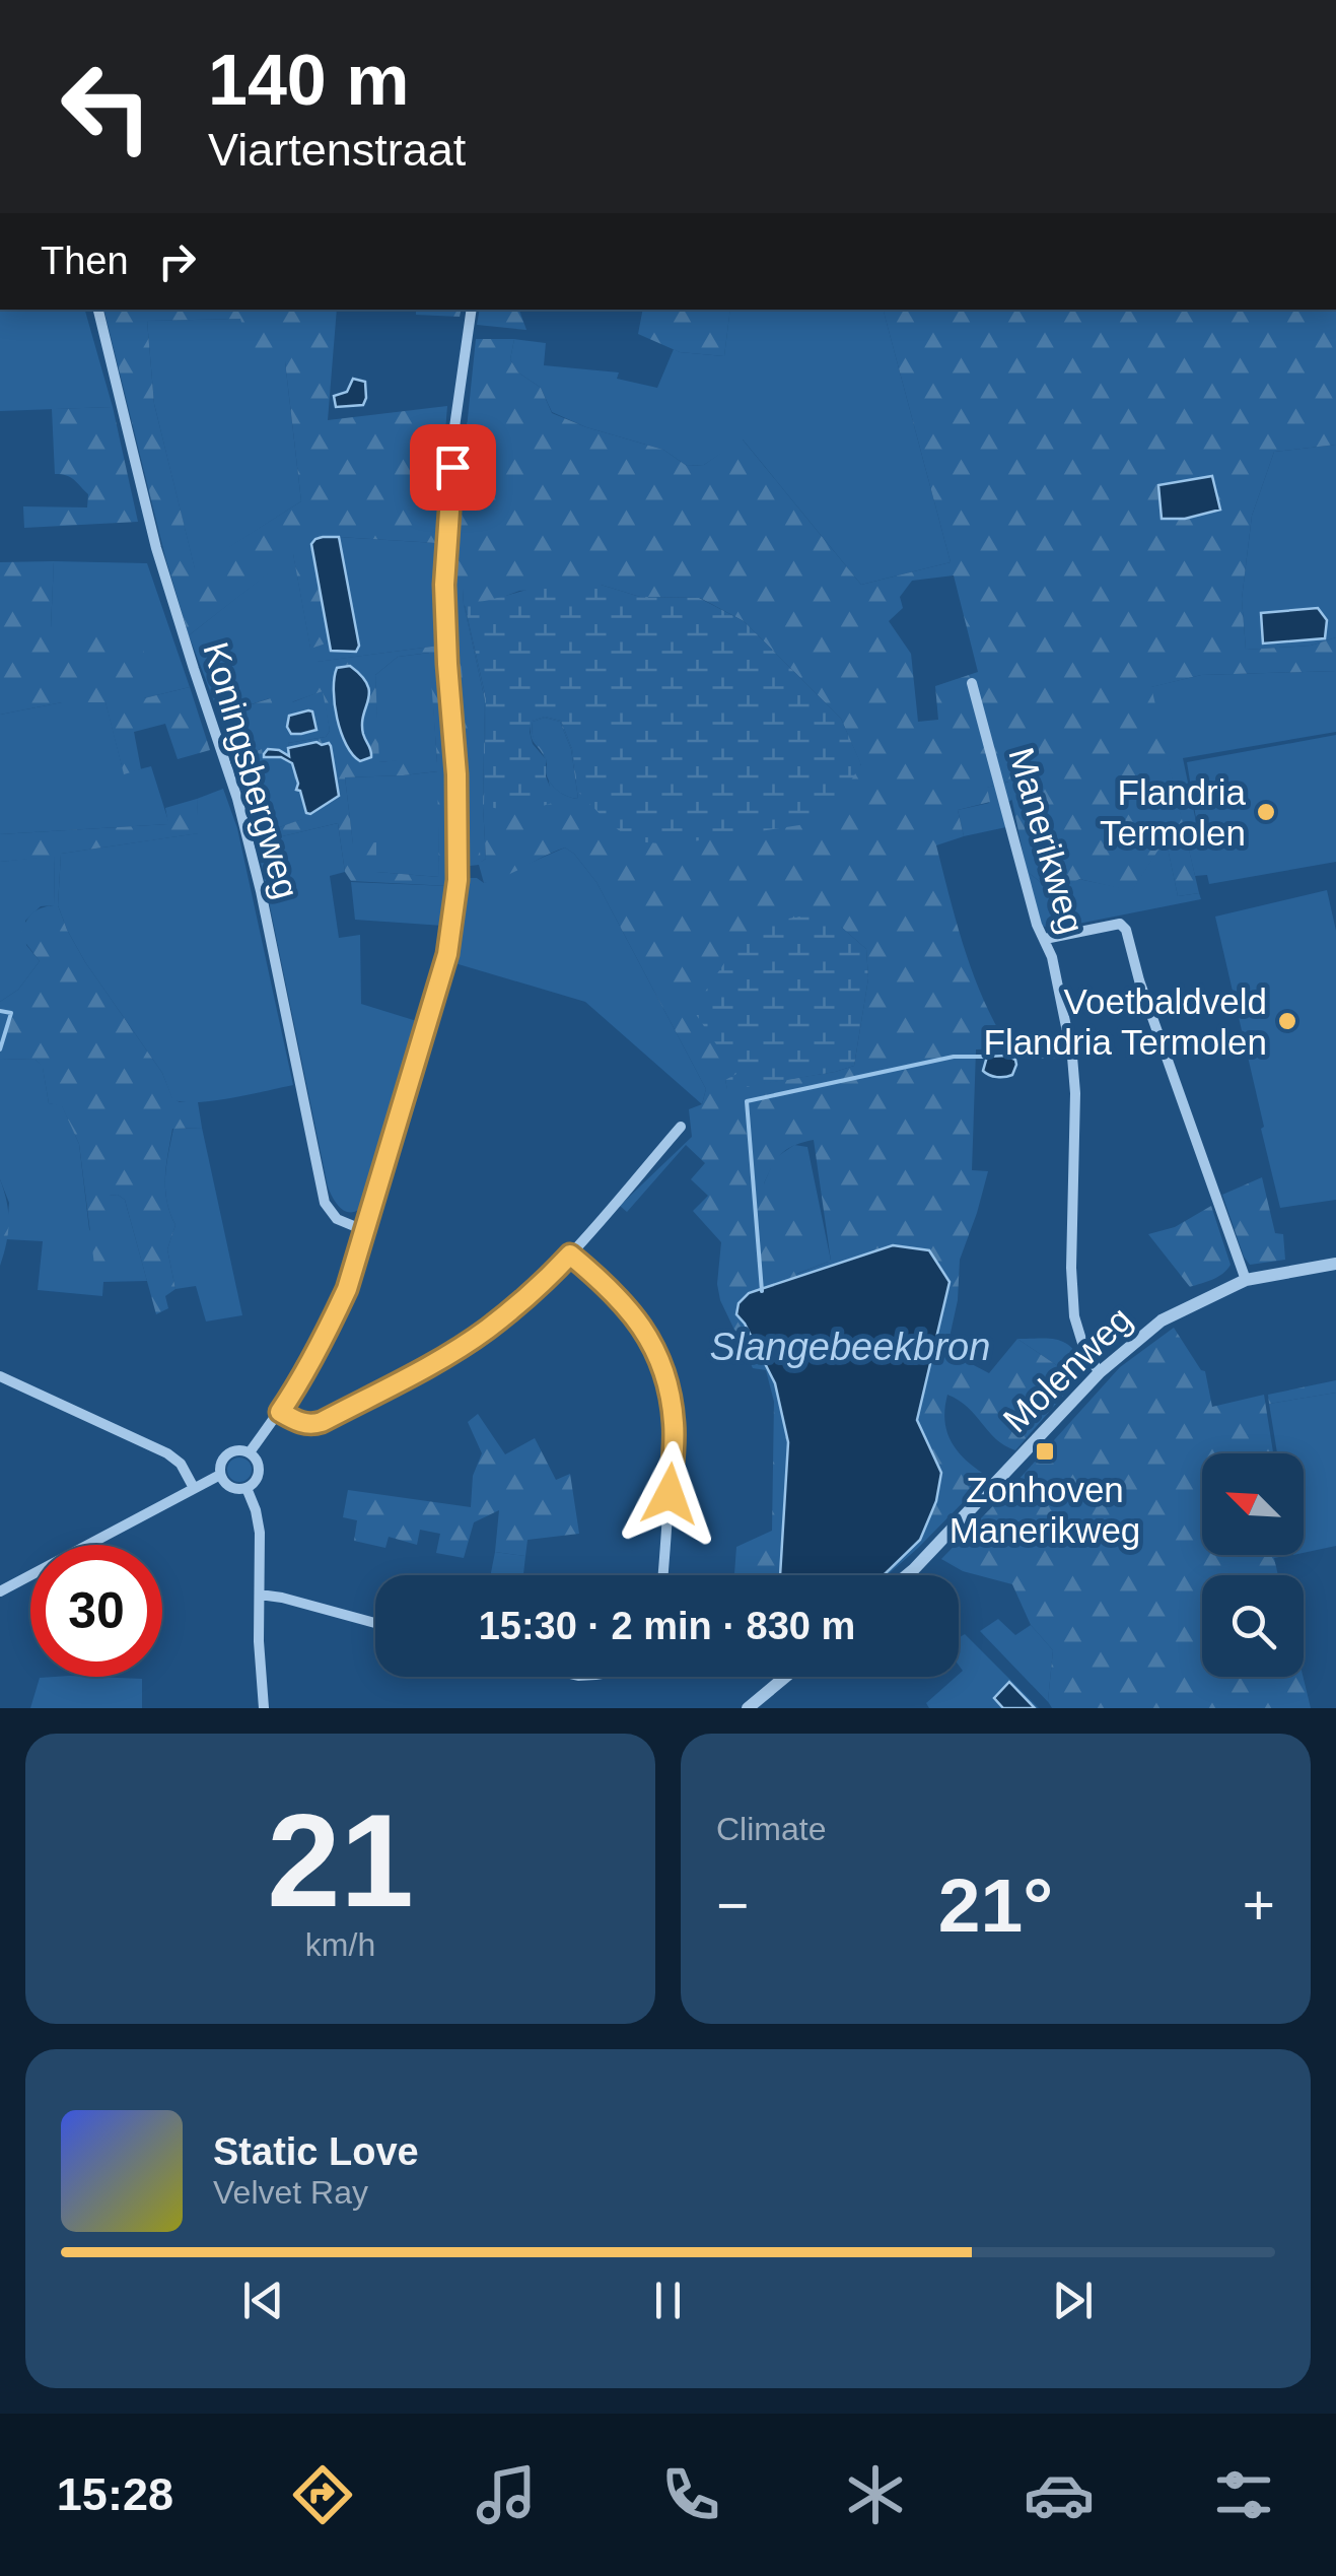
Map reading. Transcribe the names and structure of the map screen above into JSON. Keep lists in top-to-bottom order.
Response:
{
  "streets": {
    "street": ["Koningsbergweg", "Manerikweg", "Molenweg"]
  },
  "crossings": [
    ["Manerikweg", "Molenweg"]
  ],
  "water": ["Slangebeekbron"],
  "places": {
    "other": ["Flandria Termolen", "Voetbaldveld Flandria Termolen"],
    "transit": ["Zonhoven Manerikweg"]
  },
  "north": "top left",
  "page": {
    "turn": ["140 m", "Viartenstraat"],
    "then": "Then",
    "limit": "30",
    "trip": "15:30 · 2 min · 830 m",
    "tile": [
      ["21", "km/h"],
      "Climate"
    ],
    "heat": ["−", "21°", "+"],
    "song": ["Static Love", "Velvet Ray"],
    "tabs": "15:28"
  }
}
